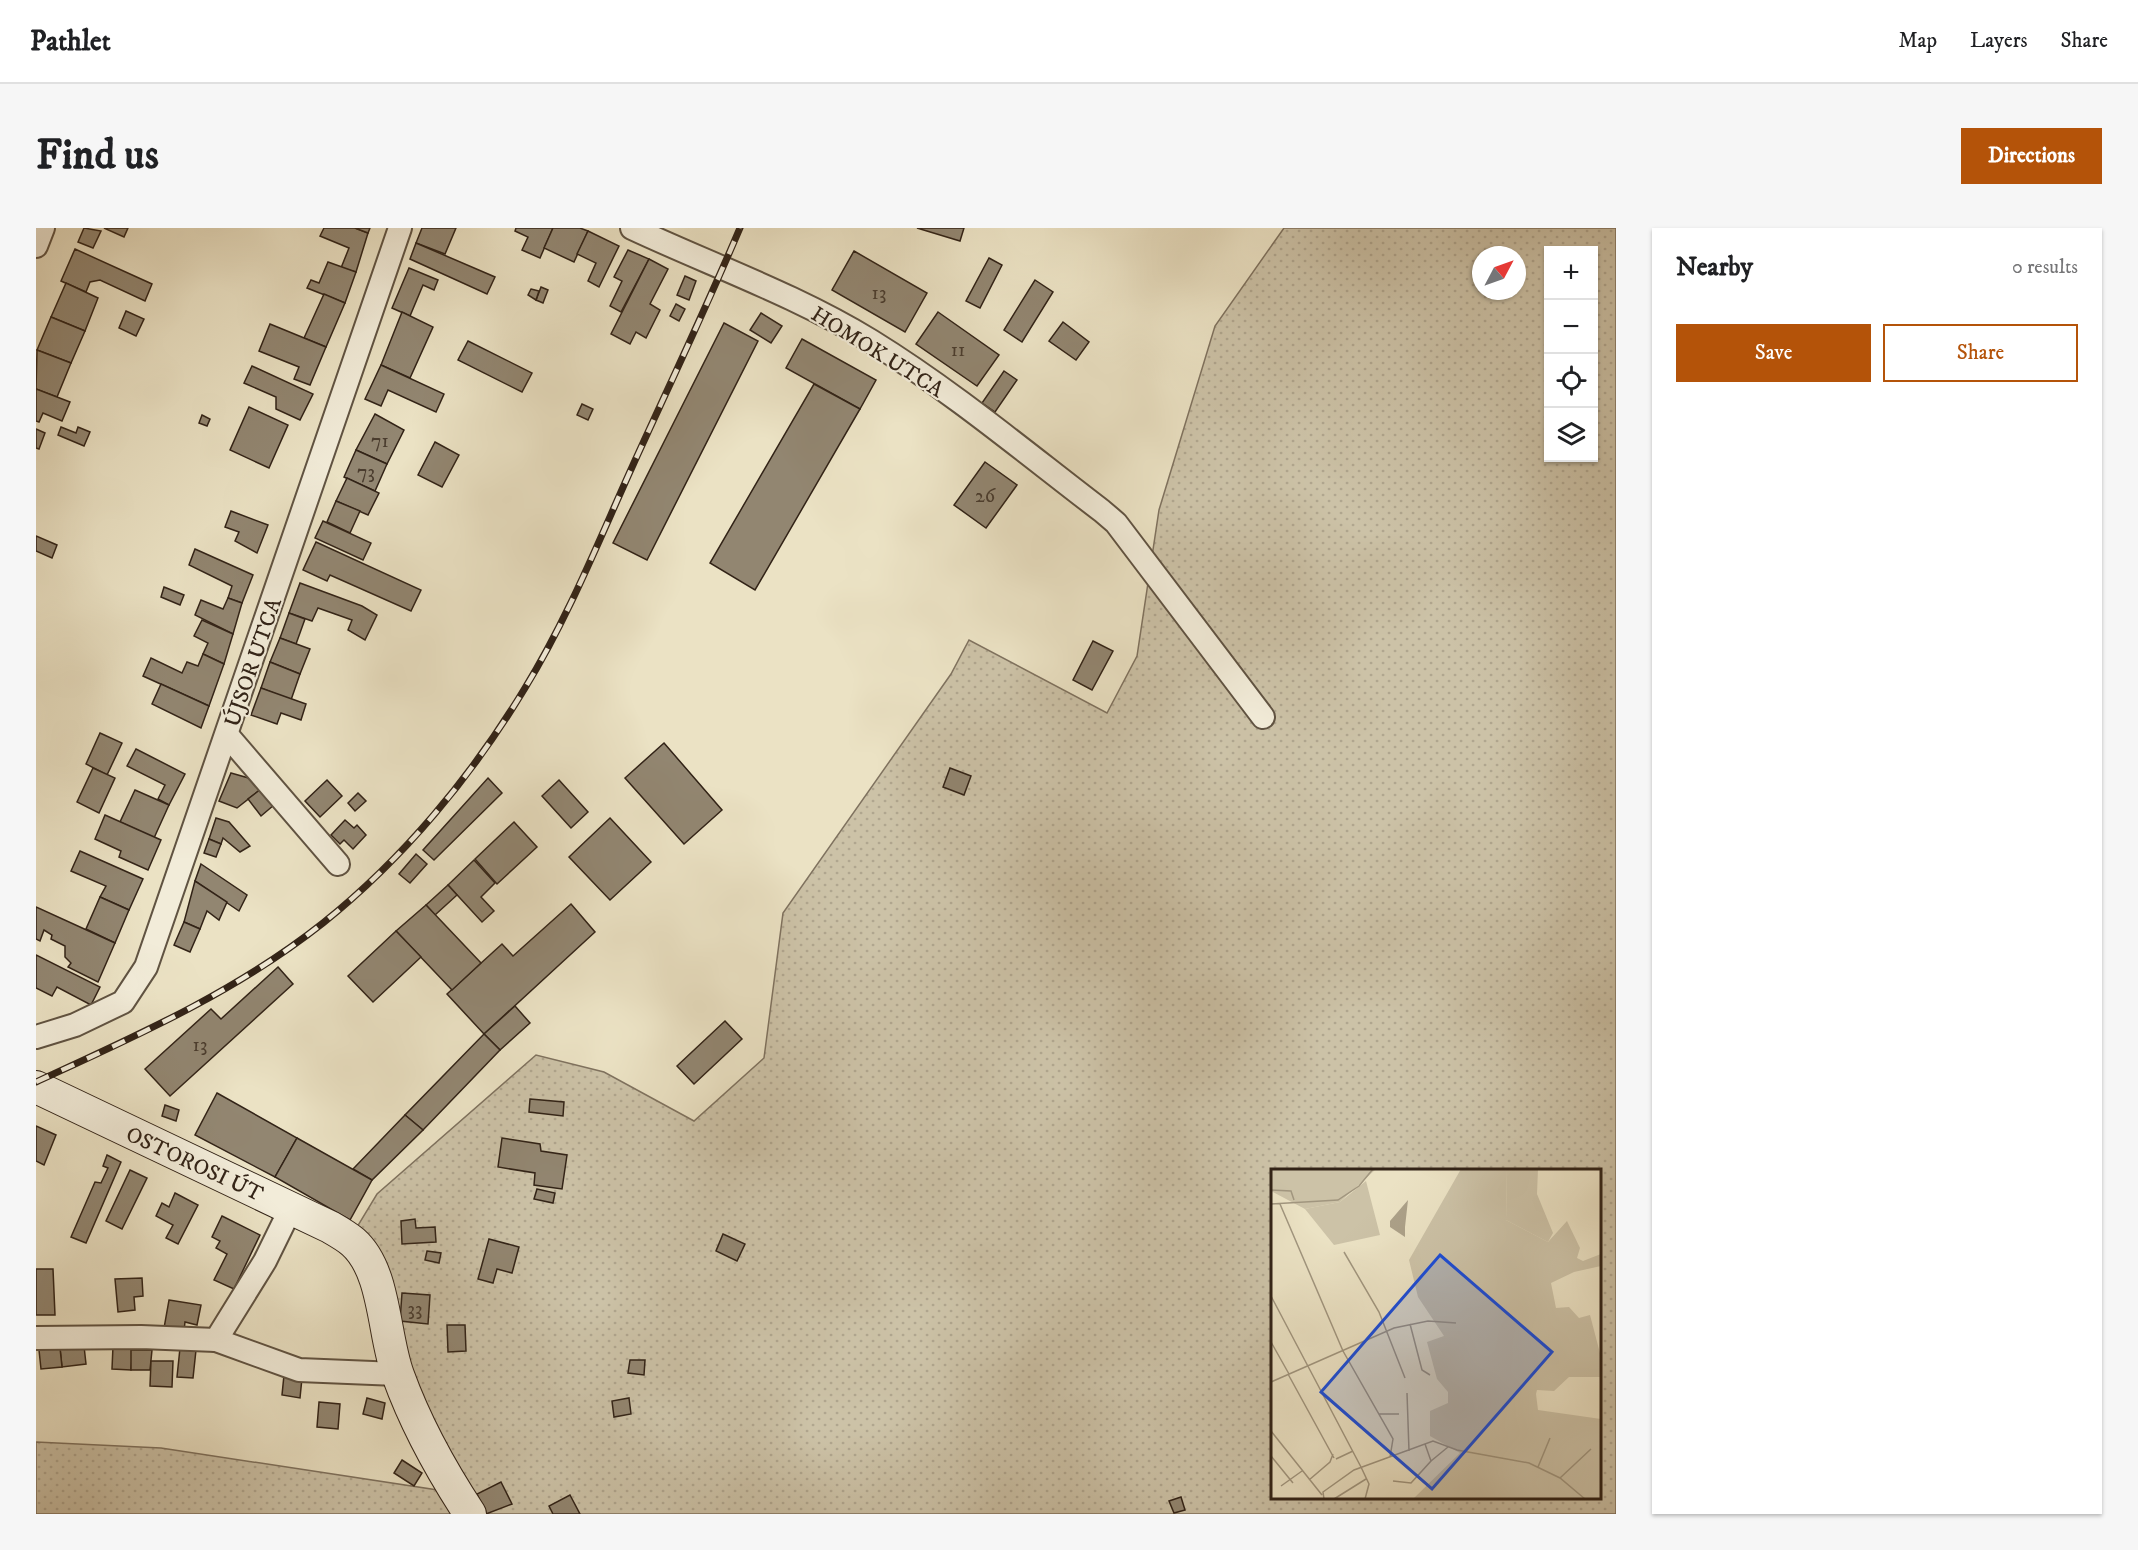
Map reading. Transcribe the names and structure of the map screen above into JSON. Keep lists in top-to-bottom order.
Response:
{
  "streets": {
    "main road": ["OSTOROSI ÚT"],
    "street": ["HOMOK UTCA", "ÚJSOR UTCA"]
  },
  "house_numbers": [
    "13",
    "11",
    "71",
    "73",
    "26",
    "13",
    "33"
  ],
  "north": "top right",
  "page": {
    "header": "Pathlet",
    "nav": ["Map", "Layers", "Share"],
    "buttons": [
      "Directions",
      ["Save", "Share"]
    ],
    "title": "Find us",
    "heading": ["Nearby", "0 results"],
    "map_buttons": ["+", "−"]
  }
}
